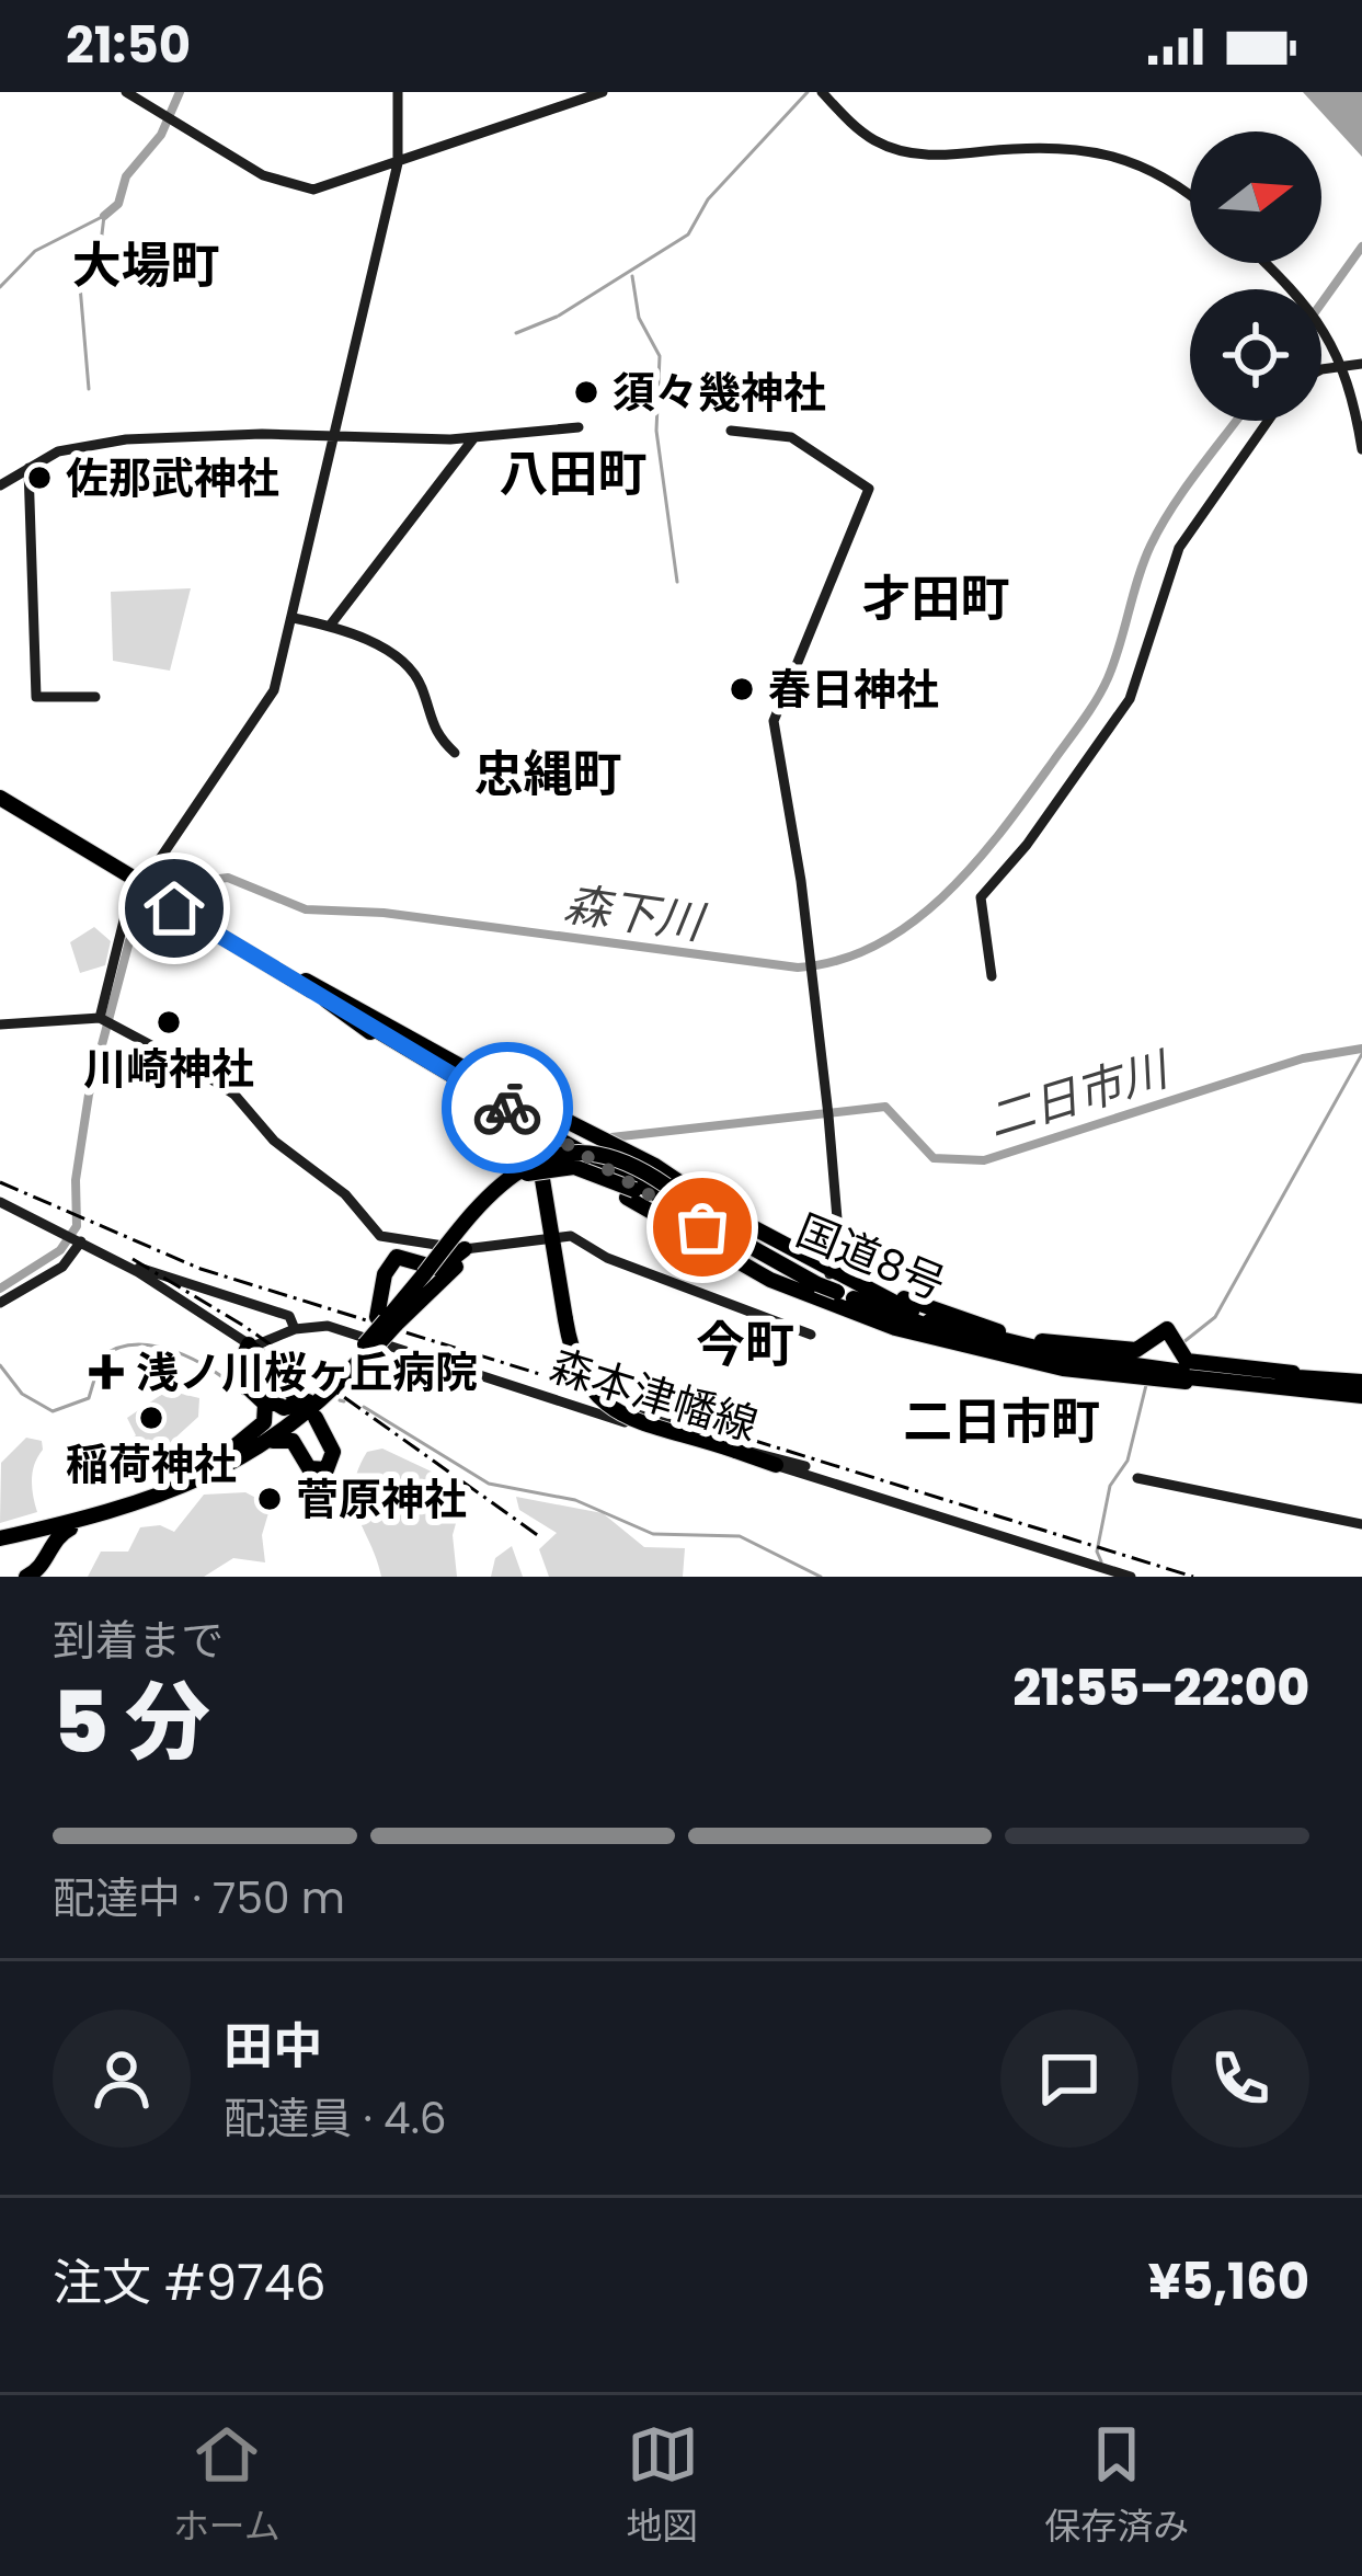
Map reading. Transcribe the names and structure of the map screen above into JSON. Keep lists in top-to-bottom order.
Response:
{
  "streets": {
    "highway": ["国道8号"],
    "street": ["森本津幡線"]
  },
  "districts": [
    "大場町",
    "八田町",
    "才田町",
    "忠縄町",
    "今町",
    "二日市町"
  ],
  "water": ["森下川", "二日市川"],
  "places": {
    "other": [
      "須々幾神社",
      "佐那武神社",
      "春日神社",
      "川崎神社",
      "稲荷神社",
      "菅原神社"
    ],
    "health": ["浅ノ川桜ヶ丘病院"]
  },
  "north": "right",
  "page": {
    "status": "21:50",
    "heading": ["5 分", "到着まで", "21:55–22:00"],
    "panel": [
      "田中",
      "配達員 · 4.6",
      "注文 #9746",
      "¥5,160"
    ],
    "bar": "配達中 · 750 m",
    "tabs": ["ホーム", "地図", "保存済み"]
  }
}
